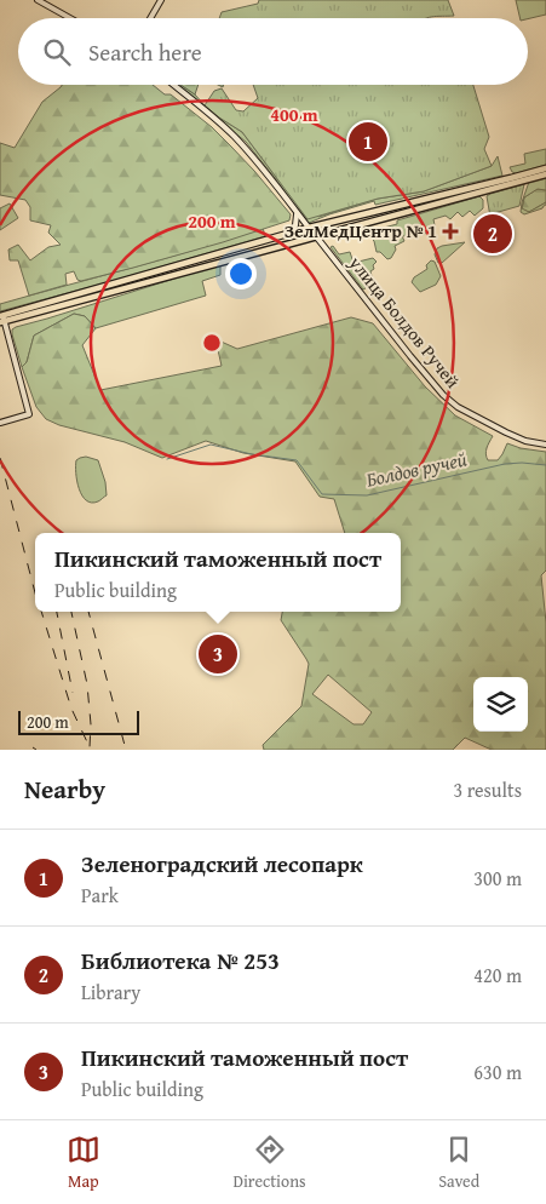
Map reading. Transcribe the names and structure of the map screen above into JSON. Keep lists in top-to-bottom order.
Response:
{
  "streets": {
    "street": ["улица Болдов Ручей"]
  },
  "water": ["Болдов ручей"],
  "places": {
    "health": ["ЗелМедЦентр № 1"]
  },
  "scale_bar": "200 m",
  "page": {
    "search": "Search here",
    "pins": ["1", "2", "3"],
    "popup": ["Пикинский таможенный пост", "Public building"],
    "scale": "200 m",
    "heading": ["Nearby", "3 results"],
    "list": [
      {
        "mark": "1",
        "name": "Зеленоградский лесопарк",
        "note": "Park",
        "value": "300 m"
      },
      {
        "mark": "2",
        "name": "Библиотека № 253",
        "note": "Library",
        "value": "420 m"
      },
      {
        "mark": "3",
        "name": "Пикинский таможенный пост",
        "note": "Public building",
        "value": "630 m"
      }
    ],
    "nav": ["Map", "Directions", "Saved"]
  },
  "rings": ["400 m", "200 m"]
}
